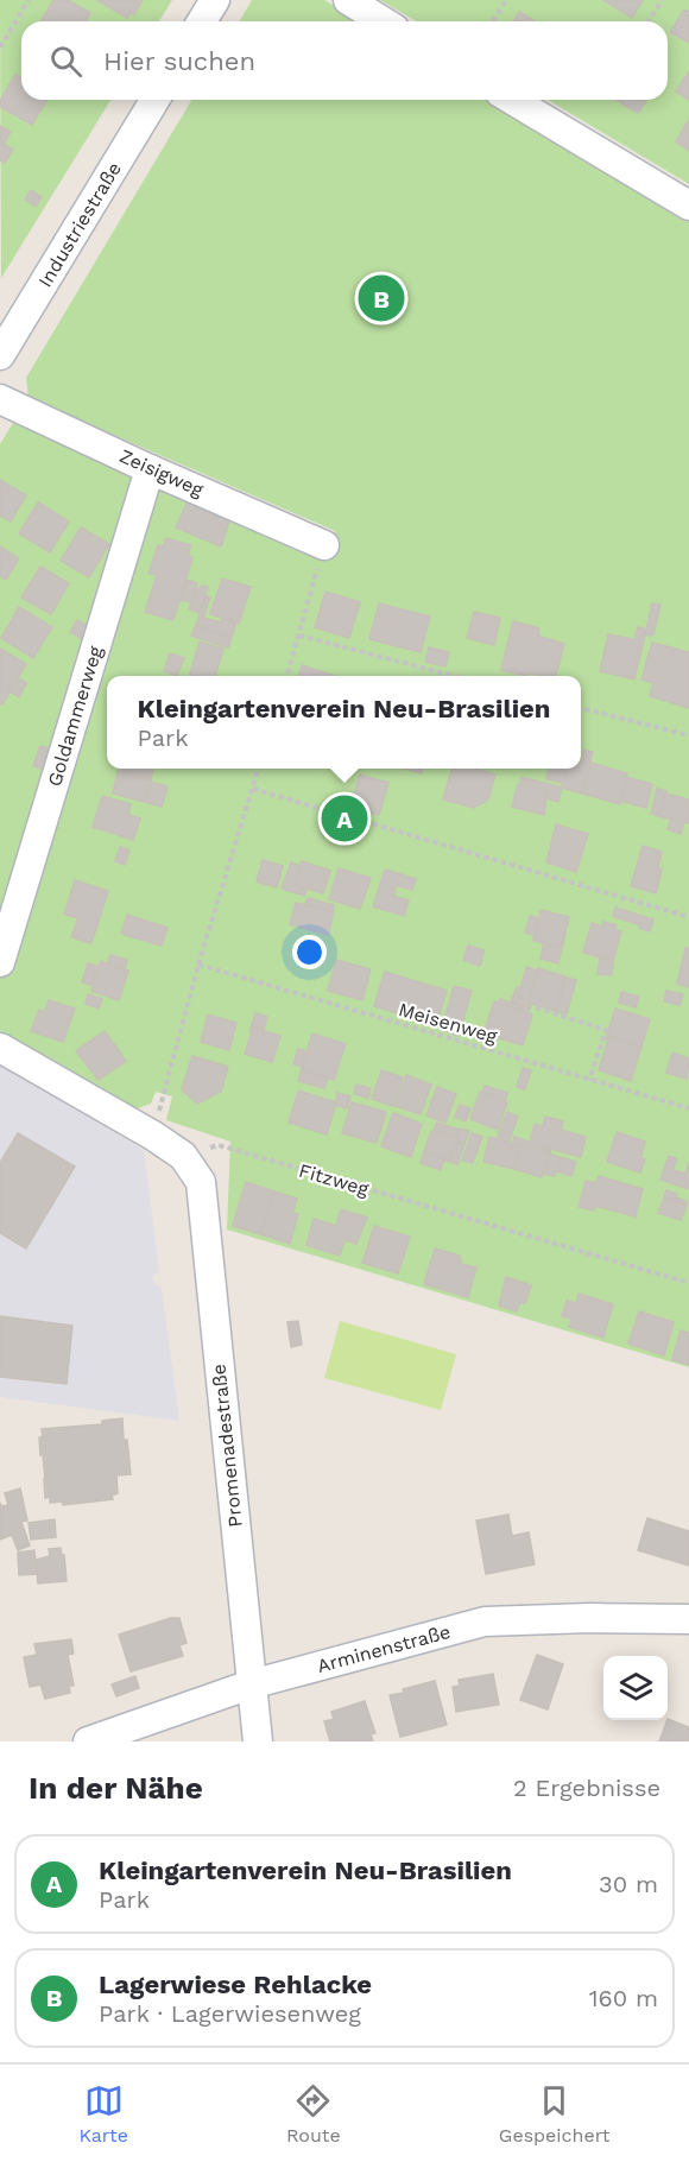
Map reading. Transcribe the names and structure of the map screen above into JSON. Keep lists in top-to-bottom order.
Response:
{
  "streets": {
    "street": [
      "Industriestraße",
      "Zeisigweg",
      "Goldammerweg",
      "Promenadestraße",
      "Arminenstraße"
    ],
    "path": ["Meisenweg", "Fitzweg"]
  },
  "crossings": [
    ["Zeisigweg", "Goldammerweg"],
    ["Fitzweg", "Promenadestraße"],
    ["Promenadestraße", "Arminenstraße"]
  ],
  "page": {
    "search": "Hier suchen",
    "pins": ["B", "A"],
    "popup": ["Kleingartenverein Neu-Brasilien", "Park"],
    "heading": ["In der Nähe", "2 Ergebnisse"],
    "list": [
      {
        "mark": "A",
        "name": "Kleingartenverein Neu-Brasilien",
        "note": "Park",
        "value": "30 m"
      },
      {
        "mark": "B",
        "name": "Lagerwiese Rehlacke",
        "note": "Park · Lagerwiesenweg",
        "value": "160 m"
      }
    ],
    "nav": ["Karte", "Route", "Gespeichert"]
  }
}
